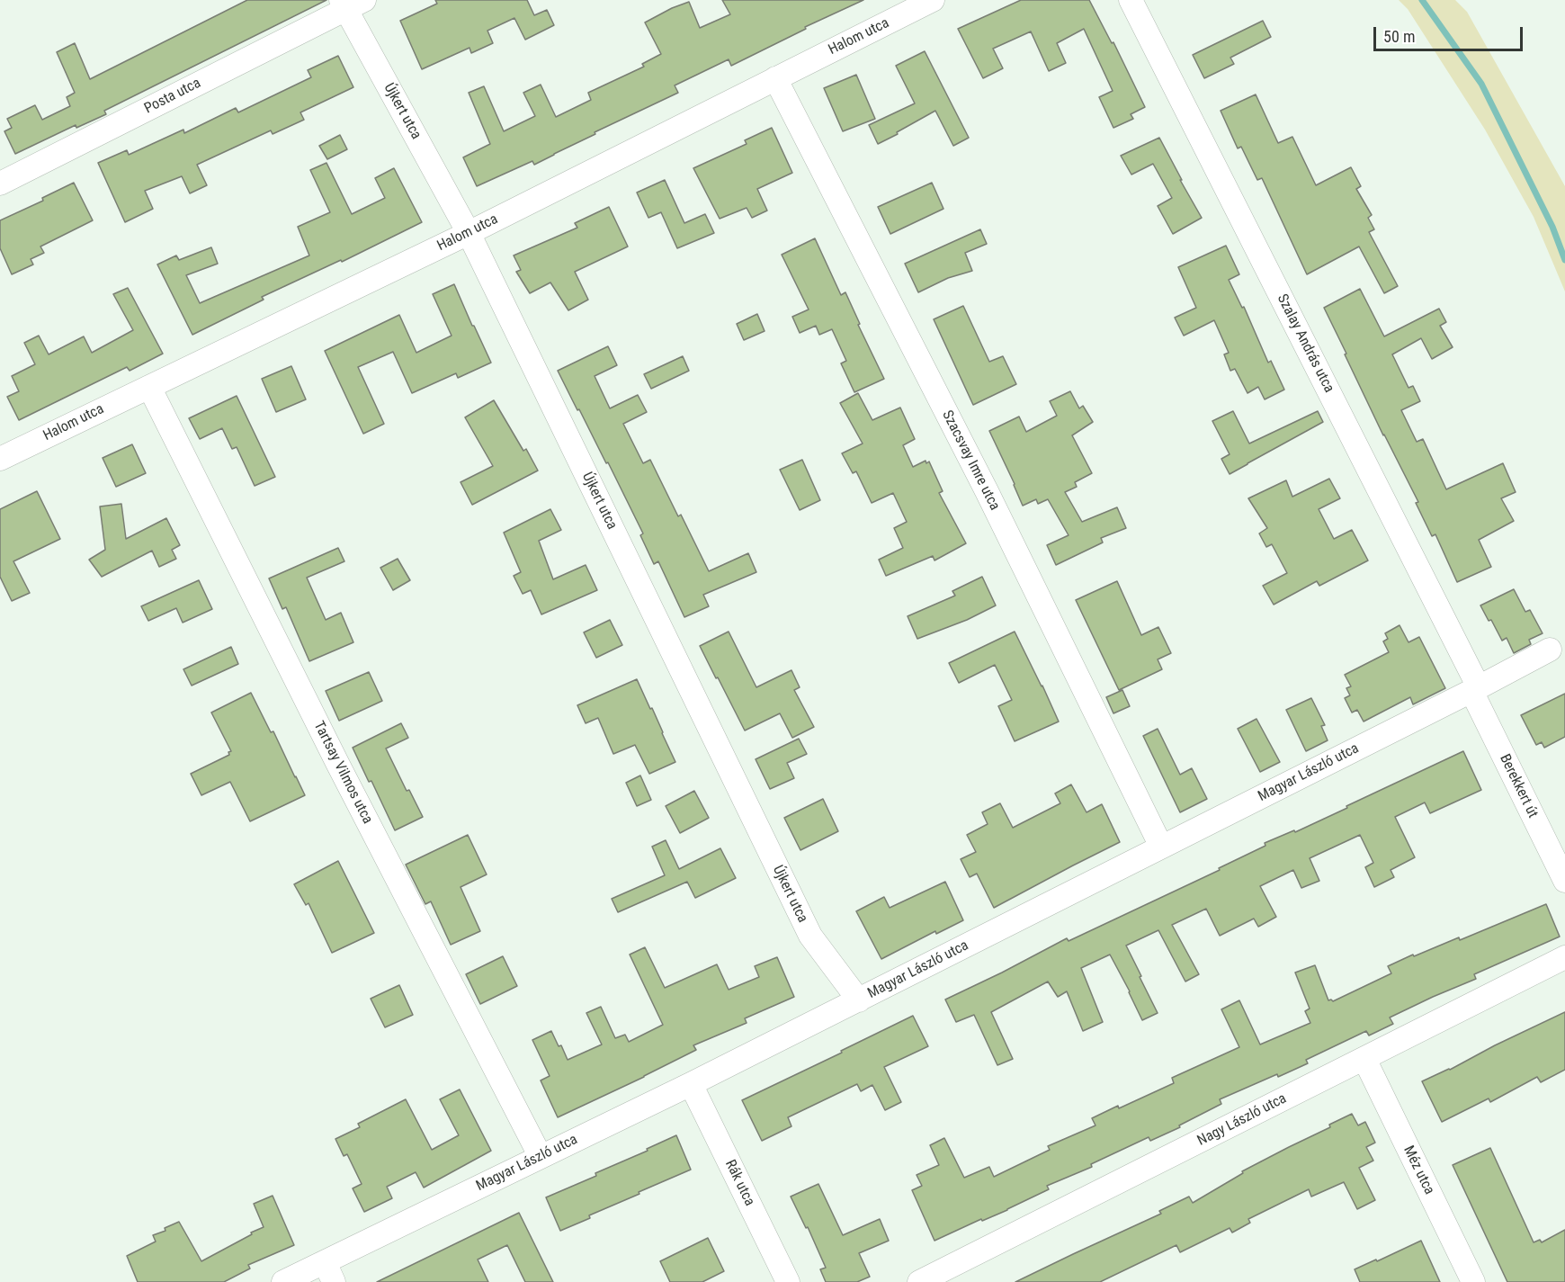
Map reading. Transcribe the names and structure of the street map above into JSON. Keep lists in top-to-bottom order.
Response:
{
  "streets": {
    "street": [
      "Halom utca",
      "Posta utca",
      "Újkert utca",
      "Szalay András utca",
      "Szacsvay Imre utca",
      "Tartsay Vilmos utca",
      "Magyar László utca",
      "Berekkert út",
      "Nagy László utca",
      "Méz utca",
      "Rák utca"
    ]
  },
  "crossings": [
    ["Halom utca", "Újkert utca"],
    ["Halom utca", "Szacsvay Imre utca"],
    ["Halom utca", "Tartsay Vilmos utca"],
    ["Posta utca", "Újkert utca"],
    ["Újkert utca", "Magyar László utca"],
    ["Szalay András utca", "Magyar László utca"],
    ["Szalay András utca", "Berekkert út"],
    ["Szacsvay Imre utca", "Magyar László utca"],
    ["Tartsay Vilmos utca", "Magyar László utca"],
    ["Magyar László utca", "Berekkert út"],
    ["Magyar László utca", "Rák utca"],
    ["Nagy László utca", "Méz utca"]
  ],
  "scale_bar": "50 m"
}
